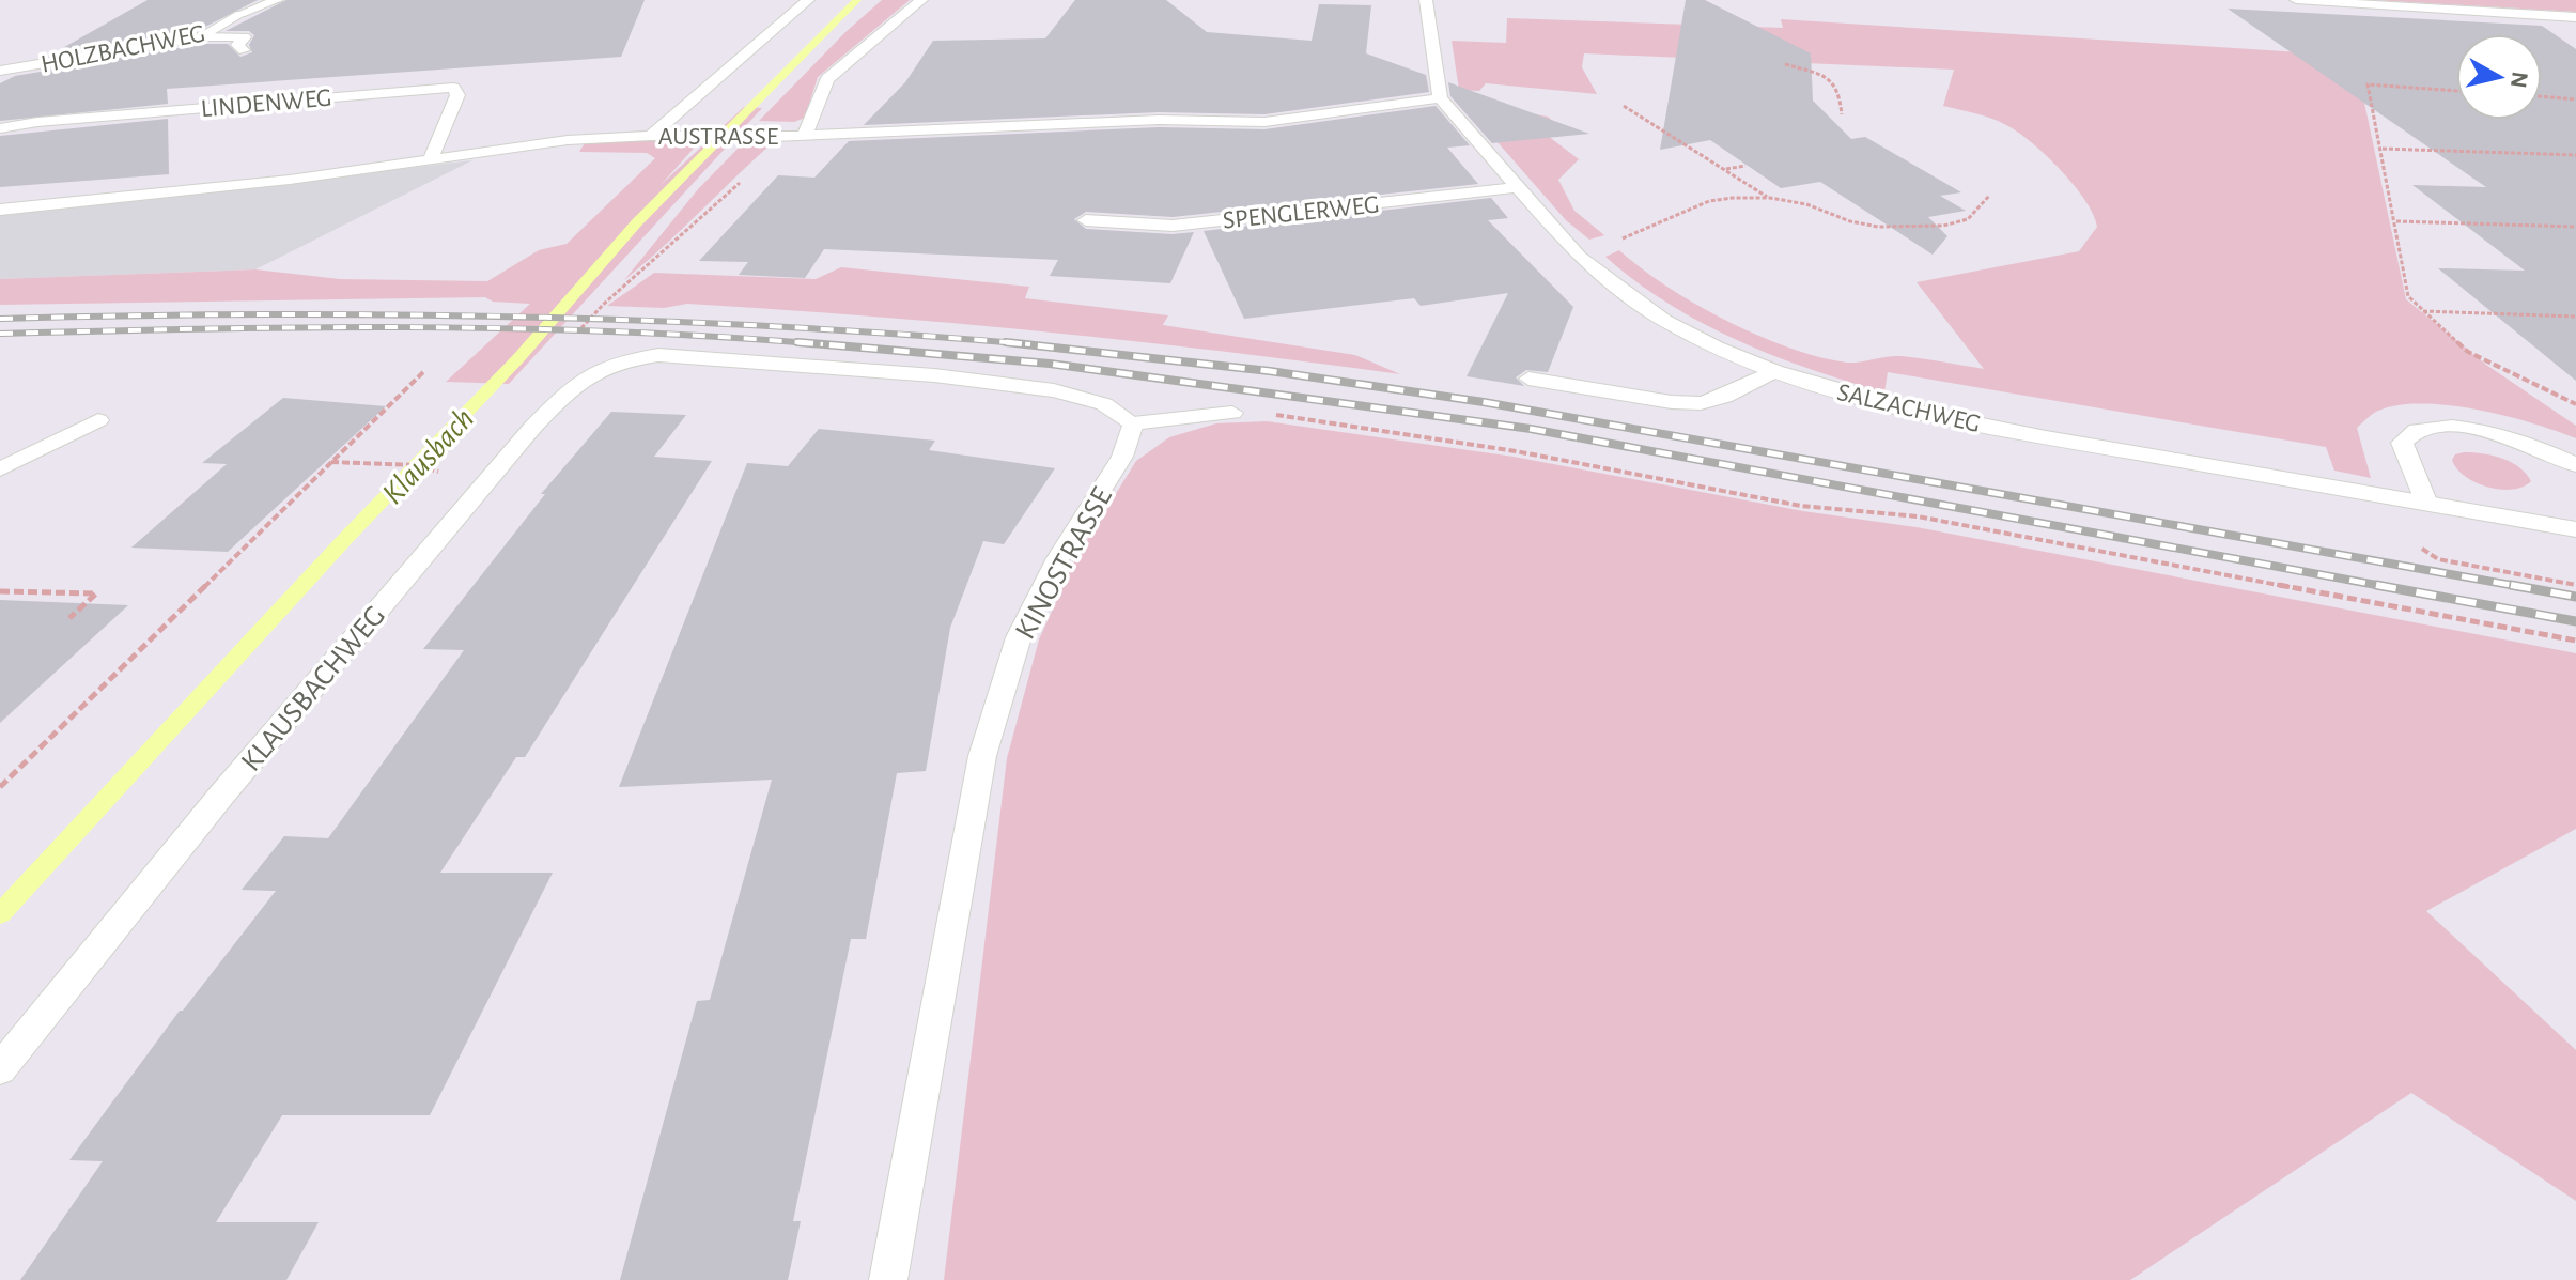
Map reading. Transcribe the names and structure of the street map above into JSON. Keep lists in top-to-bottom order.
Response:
{
  "streets": {
    "street": [
      "HOLZBACHWEG",
      "LINDENWEG",
      "AUSTRASSE",
      "SPENGLERWEG",
      "SALZACHWEG",
      "KINOSTRASSE",
      "KLAUSBACHWEG"
    ]
  },
  "crossings": [
    ["LINDENWEG", "AUSTRASSE"],
    ["AUSTRASSE", "SALZACHWEG"],
    ["SPENGLERWEG", "SALZACHWEG"],
    ["KINOSTRASSE", "KLAUSBACHWEG"]
  ],
  "water": ["Klausbach"],
  "north": "right"
}
